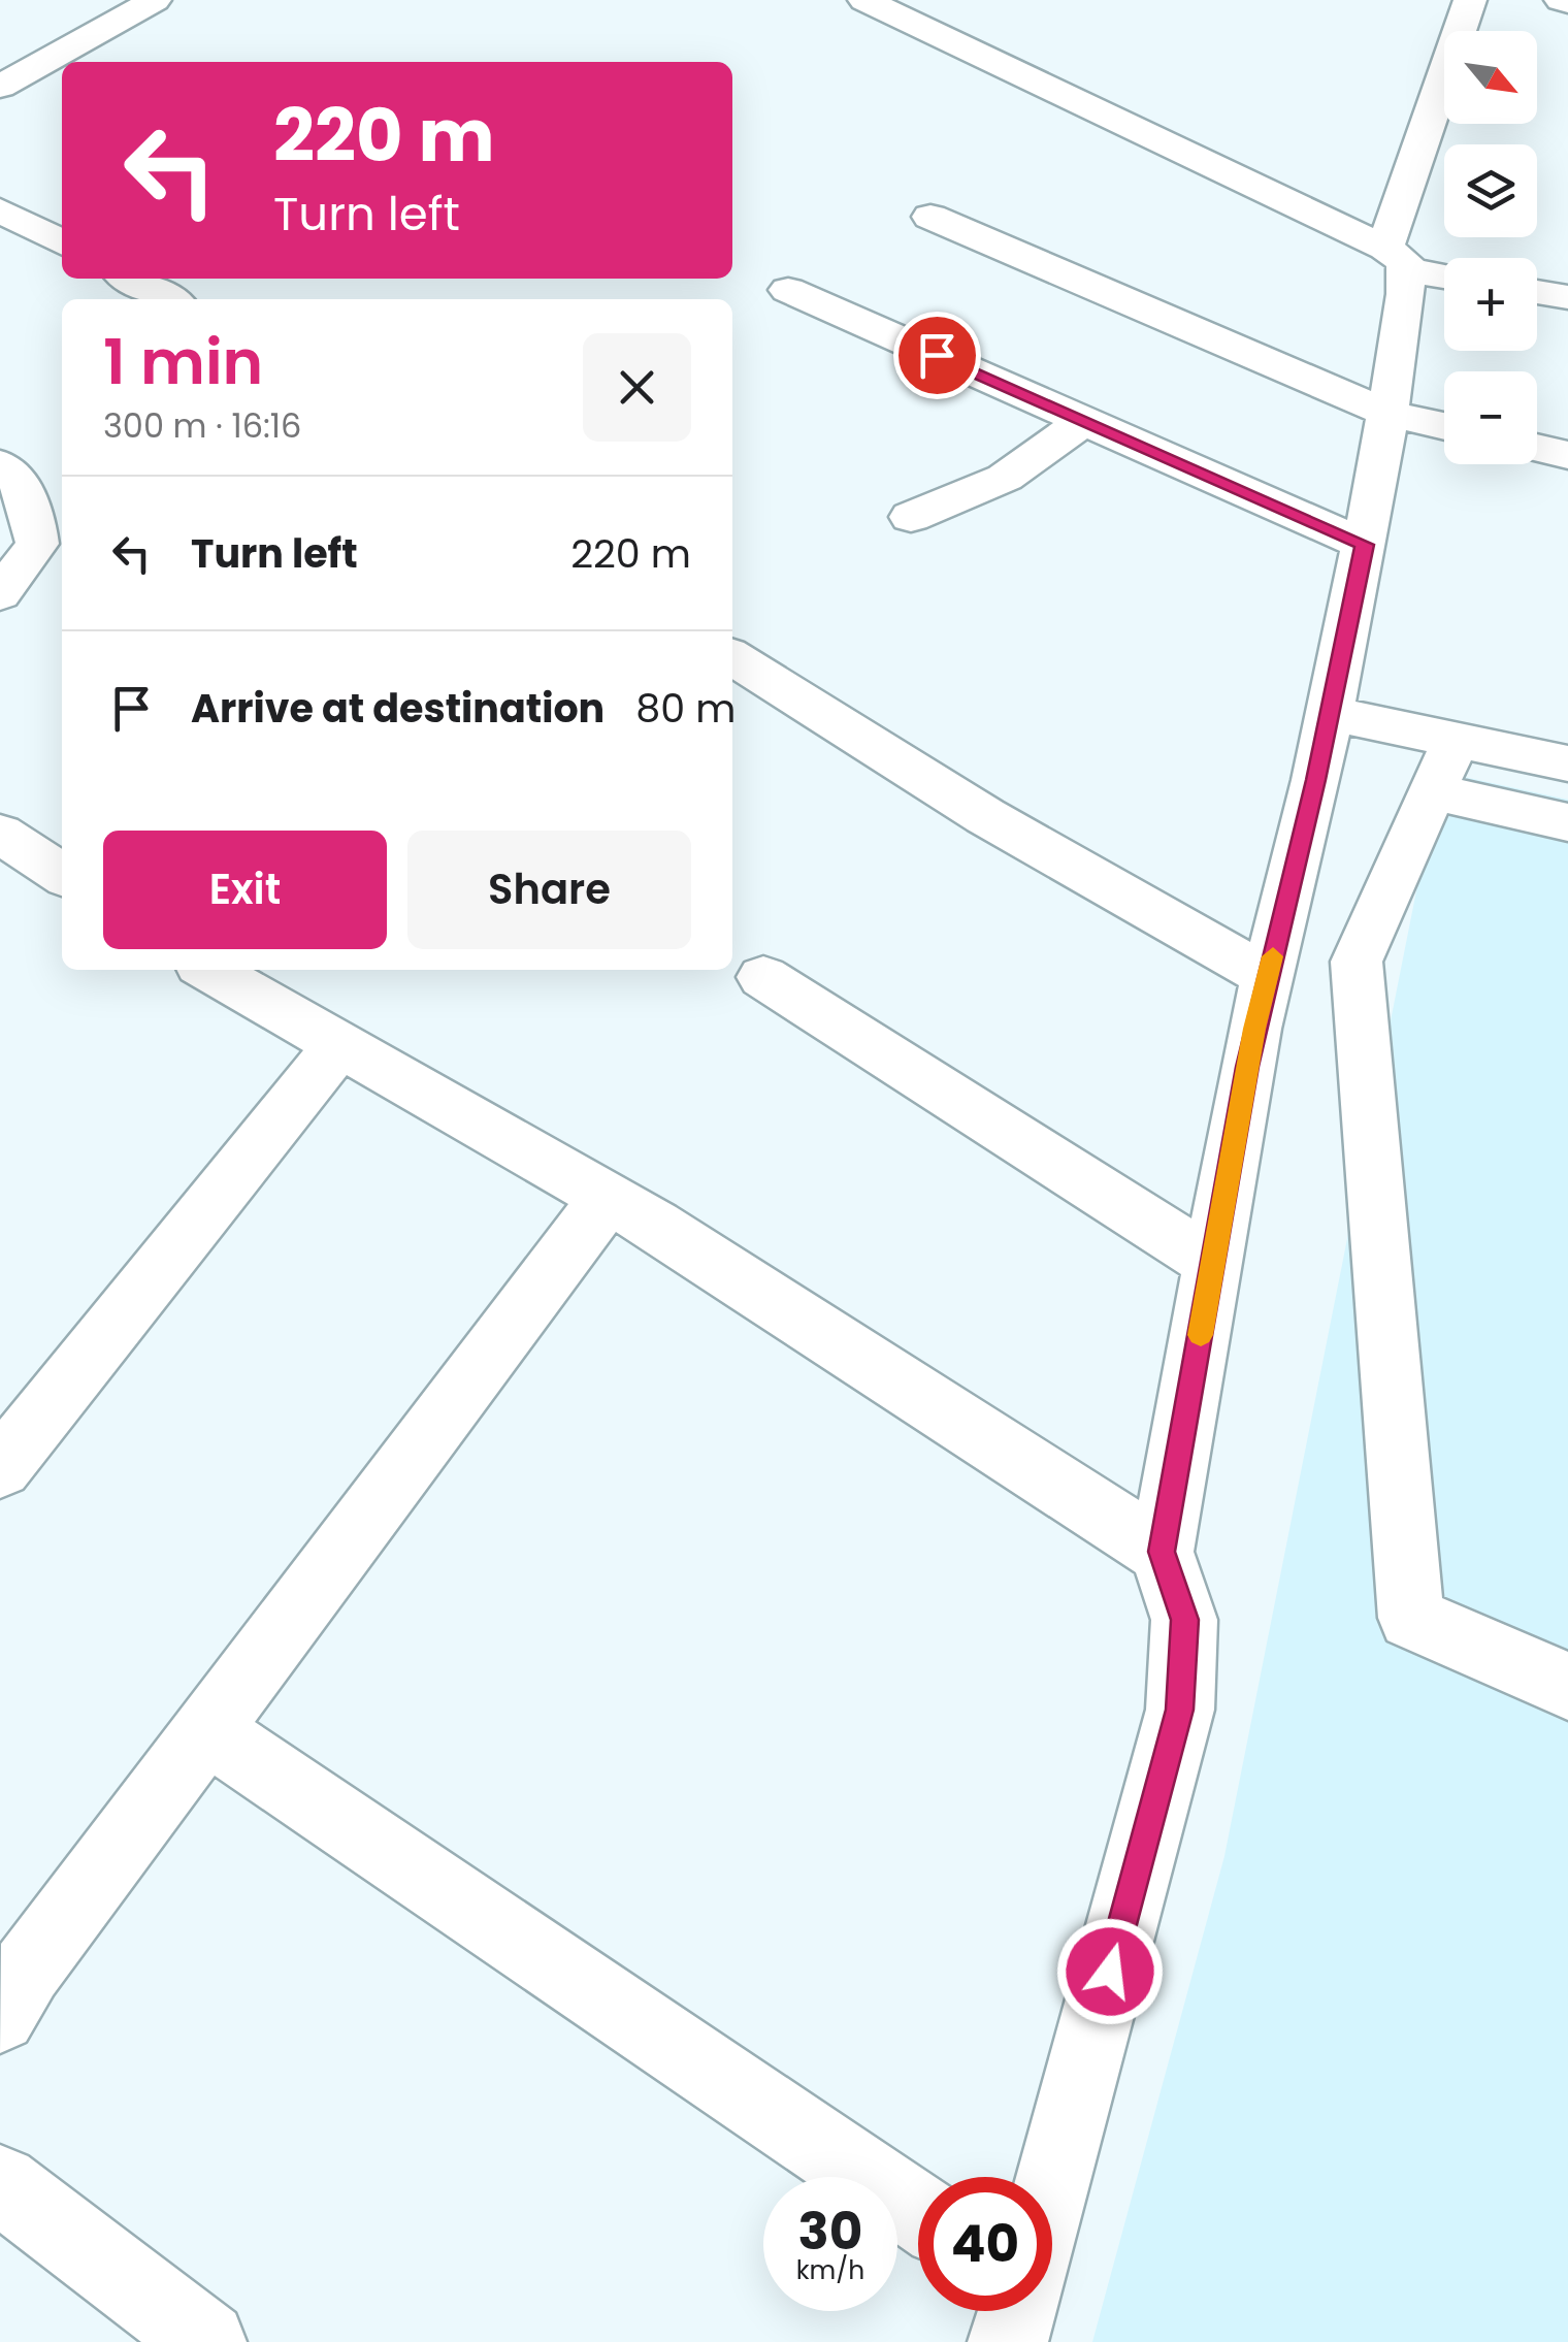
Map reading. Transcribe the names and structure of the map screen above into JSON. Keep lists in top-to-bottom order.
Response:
{
  "north": "bottom right",
  "page": {
    "map_buttons": ["+", "−"],
    "turn": ["220 m", "Turn left"],
    "heading": ["1 min", "300 m · 16:16"],
    "list": [
      {
        "name": "Turn left",
        "value": "220 m"
      },
      {
        "name": "Arrive at destination",
        "value": "80 m"
      }
    ],
    "buttons": ["Exit", "Share"],
    "speed": "30 km/h",
    "limit": "40"
  }
}
